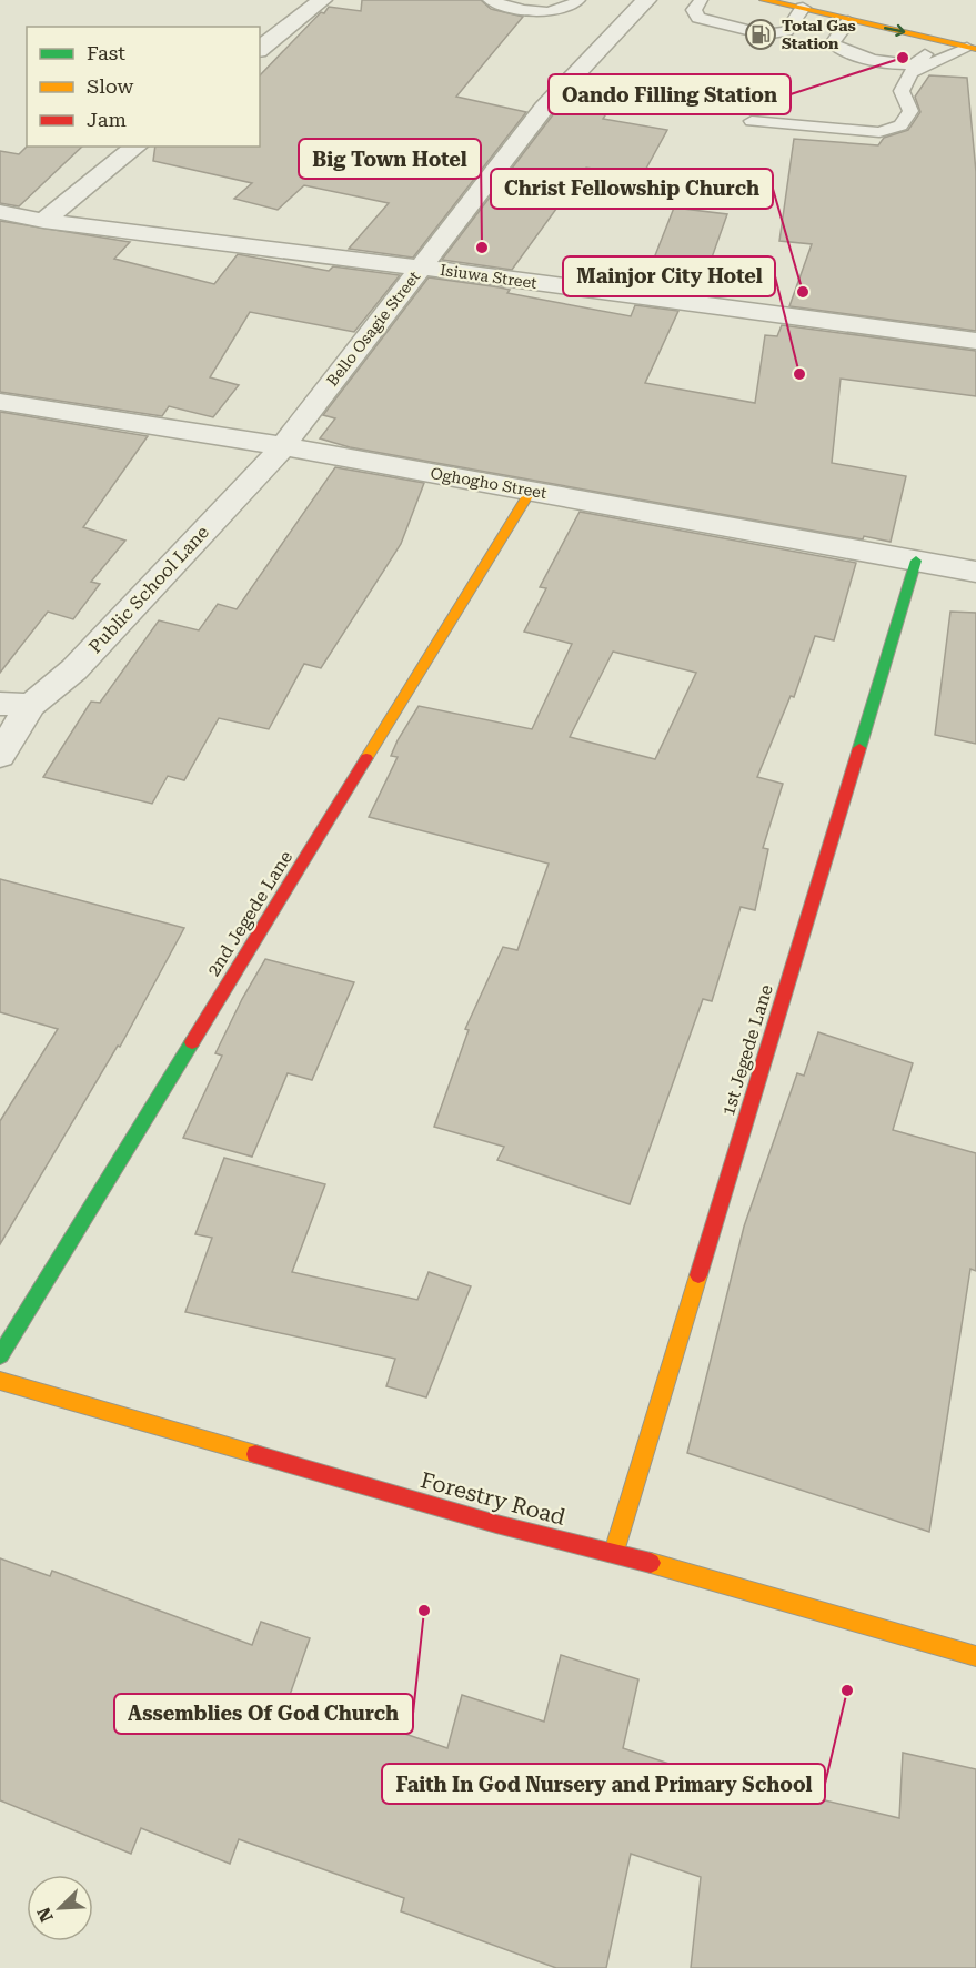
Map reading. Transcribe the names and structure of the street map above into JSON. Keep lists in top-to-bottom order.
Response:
{
  "streets": {
    "main road": ["2nd Jegede Lane", "1st Jegede Lane", "Forestry Road"],
    "street": [
      "Isiuwa Street",
      "Bello Osagie Street",
      "Oghogho Street",
      "Public School Lane"
    ]
  },
  "crossings": [
    ["Isiuwa Street", "Bello Osagie Street"],
    ["Bello Osagie Street", "Oghogho Street"],
    ["Bello Osagie Street", "Public School Lane"],
    ["Oghogho Street", "Public School Lane"],
    ["Oghogho Street", "2nd Jegede Lane"],
    ["Oghogho Street", "1st Jegede Lane"],
    ["1st Jegede Lane", "Forestry Road"]
  ],
  "places": {
    "fuel station": ["Total Gas Station"],
    "other": [
      "Oando Filling Station",
      "Big Town Hotel",
      "Christ Fellowship Church",
      "Mainjor City Hotel",
      "Assemblies Of God Church",
      "Faith In God Nursery and Primary School"
    ]
  },
  "legend": ["Fast", "Slow", "Jam"],
  "north": "bottom left"
}
